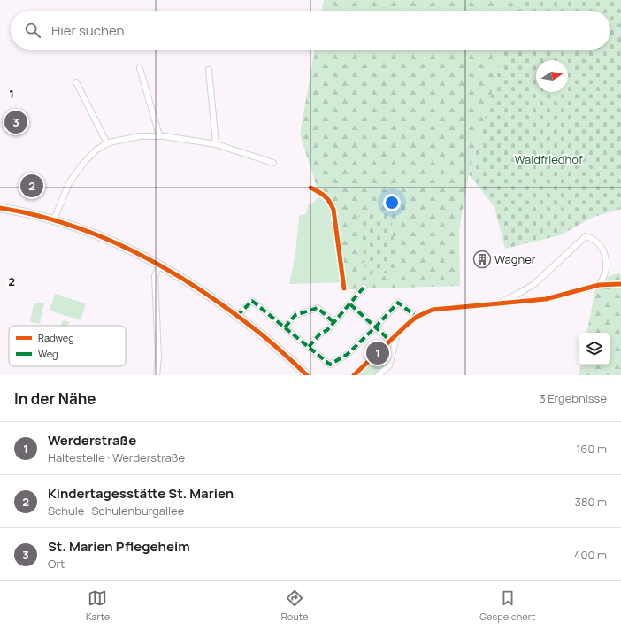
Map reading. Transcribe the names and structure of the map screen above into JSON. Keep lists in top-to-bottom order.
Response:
{
  "parks": ["Waldfriedhof"],
  "places": {
    "building": ["Wagner"]
  },
  "legend": ["Radweg", "Weg"],
  "north": "right",
  "page": {
    "search": "Hier suchen",
    "pins": ["3", "2", "1"],
    "heading": ["In der Nähe", "3 Ergebnisse"],
    "list": [
      {
        "mark": "1",
        "name": "Werderstraße",
        "note": "Haltestelle · Werderstraße",
        "value": "160 m"
      },
      {
        "mark": "2",
        "name": "Kindertagesstätte St. Marien",
        "note": "Schule · Schulenburgallee",
        "value": "380 m"
      },
      {
        "mark": "3",
        "name": "St. Marien Pflegeheim",
        "note": "Ort",
        "value": "400 m"
      }
    ],
    "nav": ["Karte", "Route", "Gespeichert"]
  },
  "grid": {
    "rows": ["1", "2"]
  }
}
